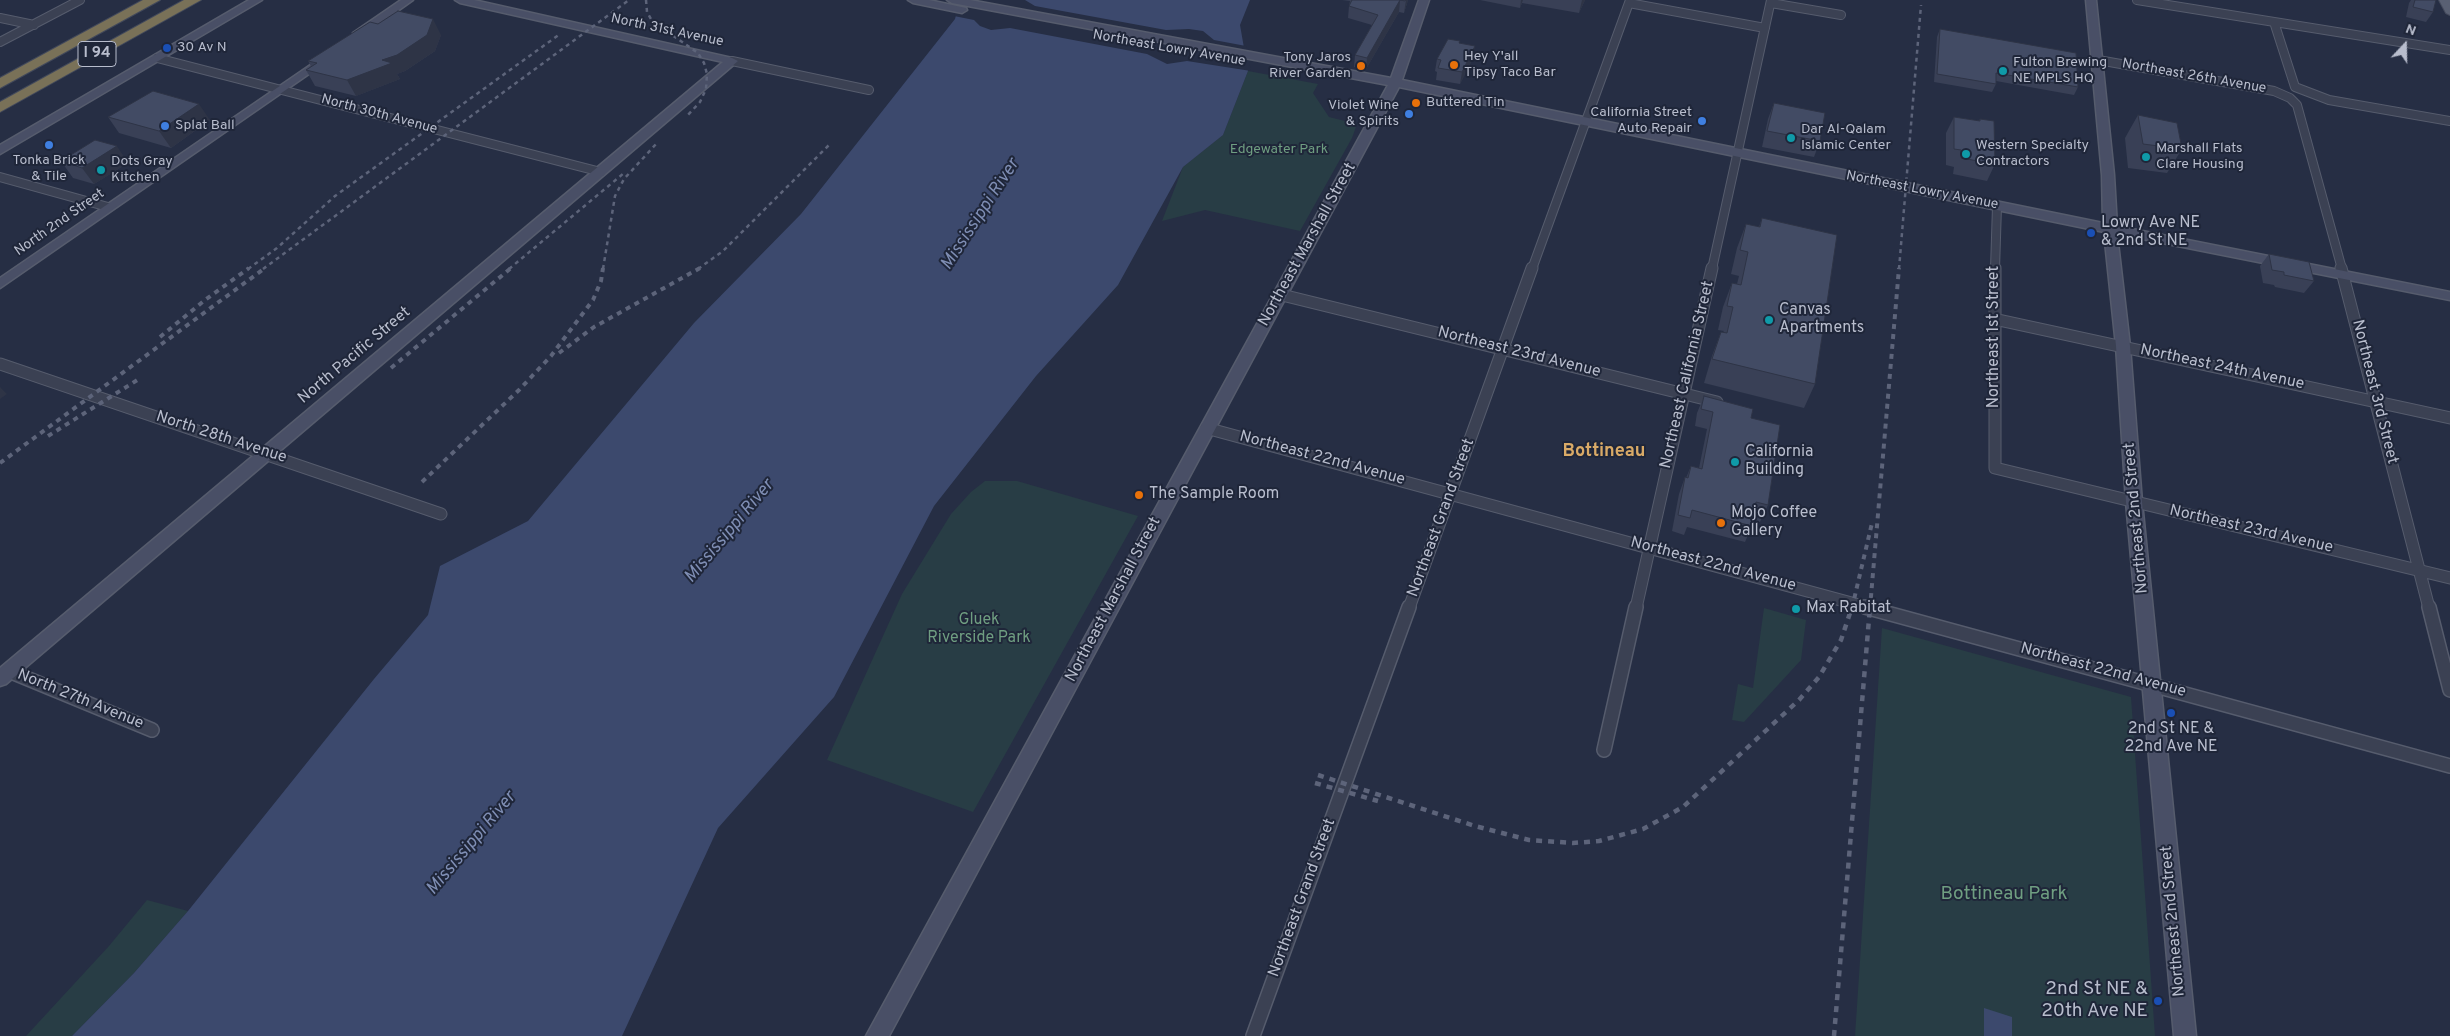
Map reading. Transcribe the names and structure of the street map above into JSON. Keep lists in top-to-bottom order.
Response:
{
  "streets": {
    "highway": ["I 94"],
    "main road": ["Northeast Lowry Avenue", "Northeast Marshall Street"],
    "street": [
      "North 31st Avenue",
      "Northeast 26th Avenue",
      "North 30th Avenue",
      "North 2nd Street",
      "Northeast 1st Street",
      "Northeast 23rd Avenue",
      "North Pacific Street",
      "Northeast 24th Avenue",
      "Northeast California Street",
      "Northeast 3rd Street",
      "North 28th Avenue",
      "Northeast 22nd Avenue",
      "Northeast Grand Street",
      "Northeast 2nd Street",
      "North 27th Avenue"
    ]
  },
  "crossings": [
    ["North 31st Avenue", "North Pacific Street"],
    ["Northeast Lowry Avenue", "Northeast Marshall Street"],
    ["Northeast Lowry Avenue", "Northeast 1st Street"],
    ["Northeast Lowry Avenue", "Northeast California Street"],
    ["Northeast Lowry Avenue", "Northeast 3rd Street"],
    ["Northeast Lowry Avenue", "Northeast Grand Street"],
    ["Northeast Lowry Avenue", "Northeast 2nd Street"],
    ["Northeast 26th Avenue", "Northeast 3rd Street"],
    ["Northeast 26th Avenue", "Northeast 2nd Street"],
    ["North 30th Avenue", "North 2nd Street"],
    ["North 30th Avenue", "North Pacific Street"],
    ["Northeast Marshall Street", "Northeast 23rd Avenue"],
    ["Northeast Marshall Street", "Northeast 22nd Avenue"],
    ["Northeast 1st Street", "Northeast 23rd Avenue"],
    ["Northeast 1st Street", "Northeast 24th Avenue"],
    ["Northeast 23rd Avenue", "Northeast California Street"],
    ["Northeast 23rd Avenue", "Northeast 3rd Street"],
    ["Northeast 23rd Avenue", "Northeast Grand Street"],
    ["Northeast 23rd Avenue", "Northeast 2nd Street"],
    ["North Pacific Street", "North 28th Avenue"],
    ["North Pacific Street", "North 27th Avenue"],
    ["Northeast 24th Avenue", "Northeast 3rd Street"],
    ["Northeast 24th Avenue", "Northeast 2nd Street"],
    ["Northeast California Street", "Northeast 22nd Avenue"],
    ["Northeast 22nd Avenue", "Northeast Grand Street"],
    ["Northeast 22nd Avenue", "Northeast 2nd Street"]
  ],
  "districts": ["Bottineau"],
  "water": ["Mississippi River"],
  "parks": ["Edgewater Park", "Gluek Riverside Park", "Bottineau Park"],
  "places": [
    "30 Av N",
    "Hey Y'all Tipsy Taco Bar",
    "Tony Jaros River Garden",
    "Fulton Brewing NE MPLS HQ",
    "Buttered Tin",
    "Violet Wine & Spirits",
    "California Street Auto Repair",
    "Splat Ball",
    "Dar Al-Qalam Islamic Center",
    "Tonka Brick & Tile",
    "Western Specialty Contractors",
    "Marshall Flats Clare Housing",
    "Dots Gray Kitchen",
    "Lowry Ave NE & 2nd St NE",
    "Canvas Apartments",
    "California Building",
    "The Sample Room",
    "Mojo Coffee Gallery",
    "Max Rabitat",
    "2nd St NE & 22nd Ave NE",
    "2nd St NE & 20th Ave NE"
  ],
  "north": "top"
}
